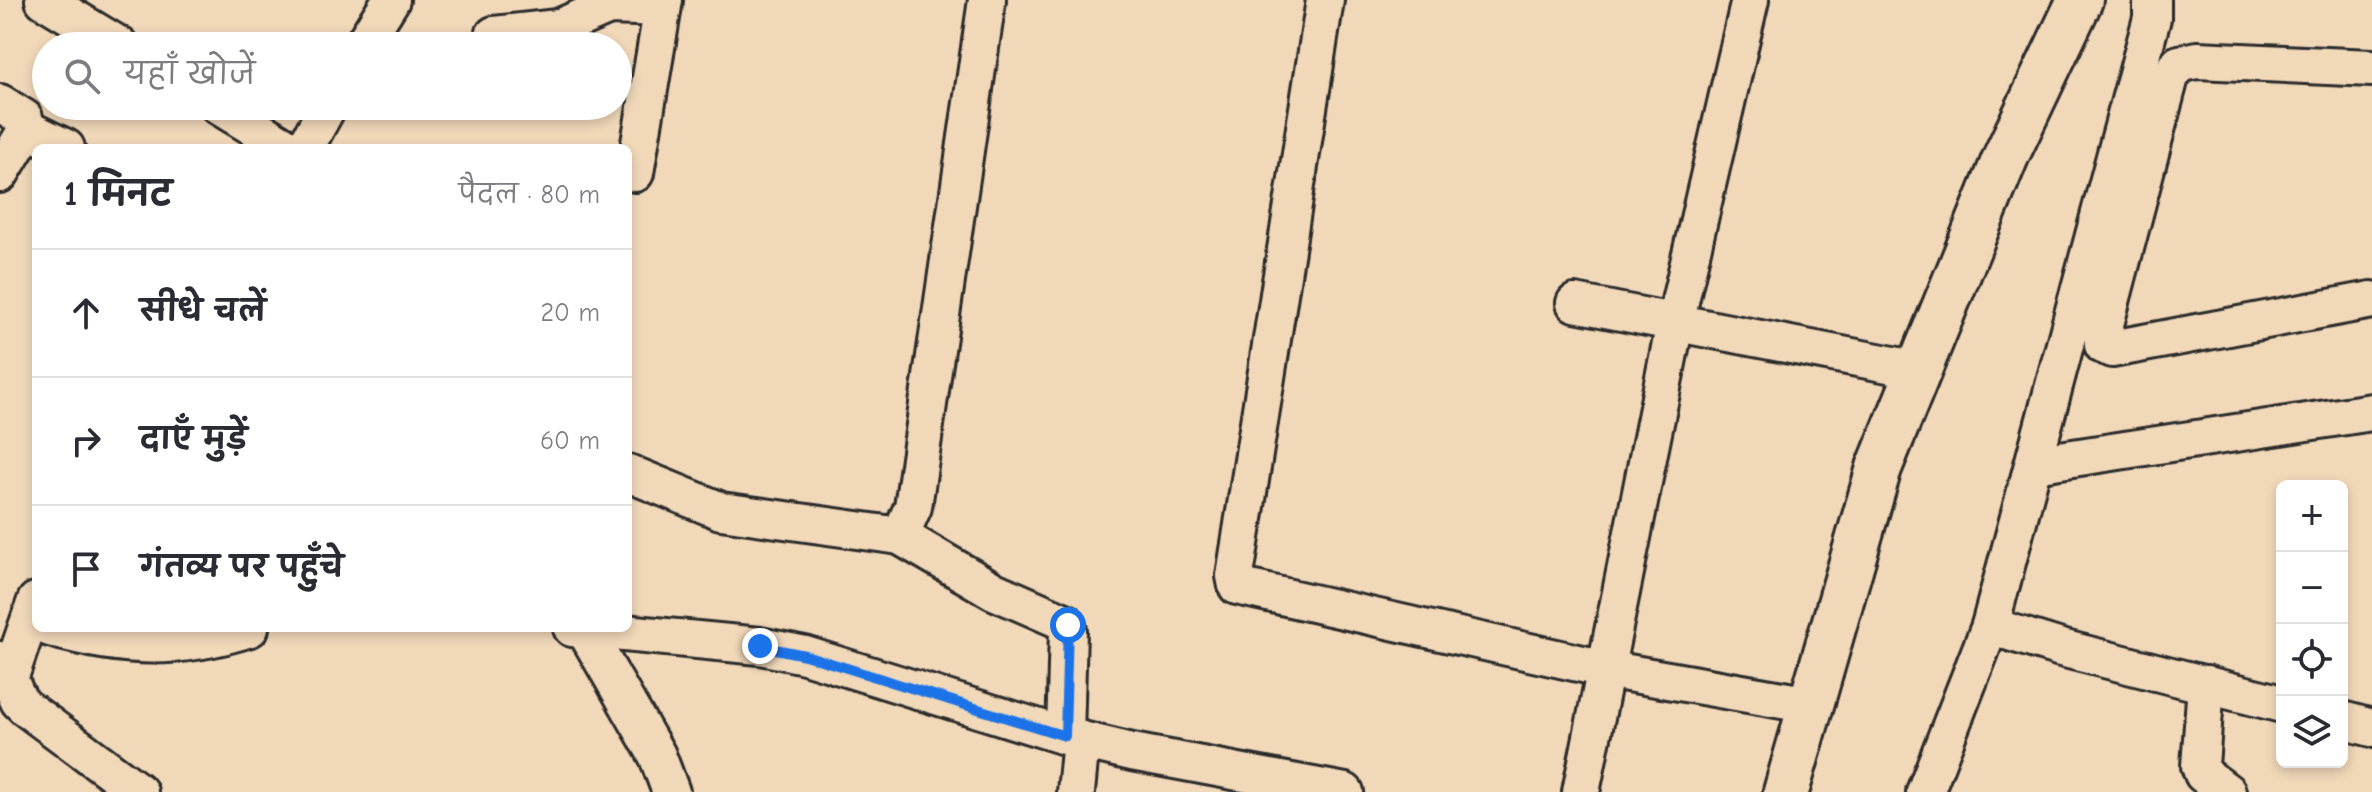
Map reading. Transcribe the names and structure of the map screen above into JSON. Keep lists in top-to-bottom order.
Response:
{
  "page": {
    "search": "यहाँ खोजें",
    "heading": ["1 मिनट", "पैदल · 80 m"],
    "list": [
      ["सीधे चलें", "20 m"],
      ["दाएँ मुड़ें", "60 m"],
      "गंतव्य पर पहुँचे"
    ],
    "map_buttons": ["+", "−"]
  }
}
